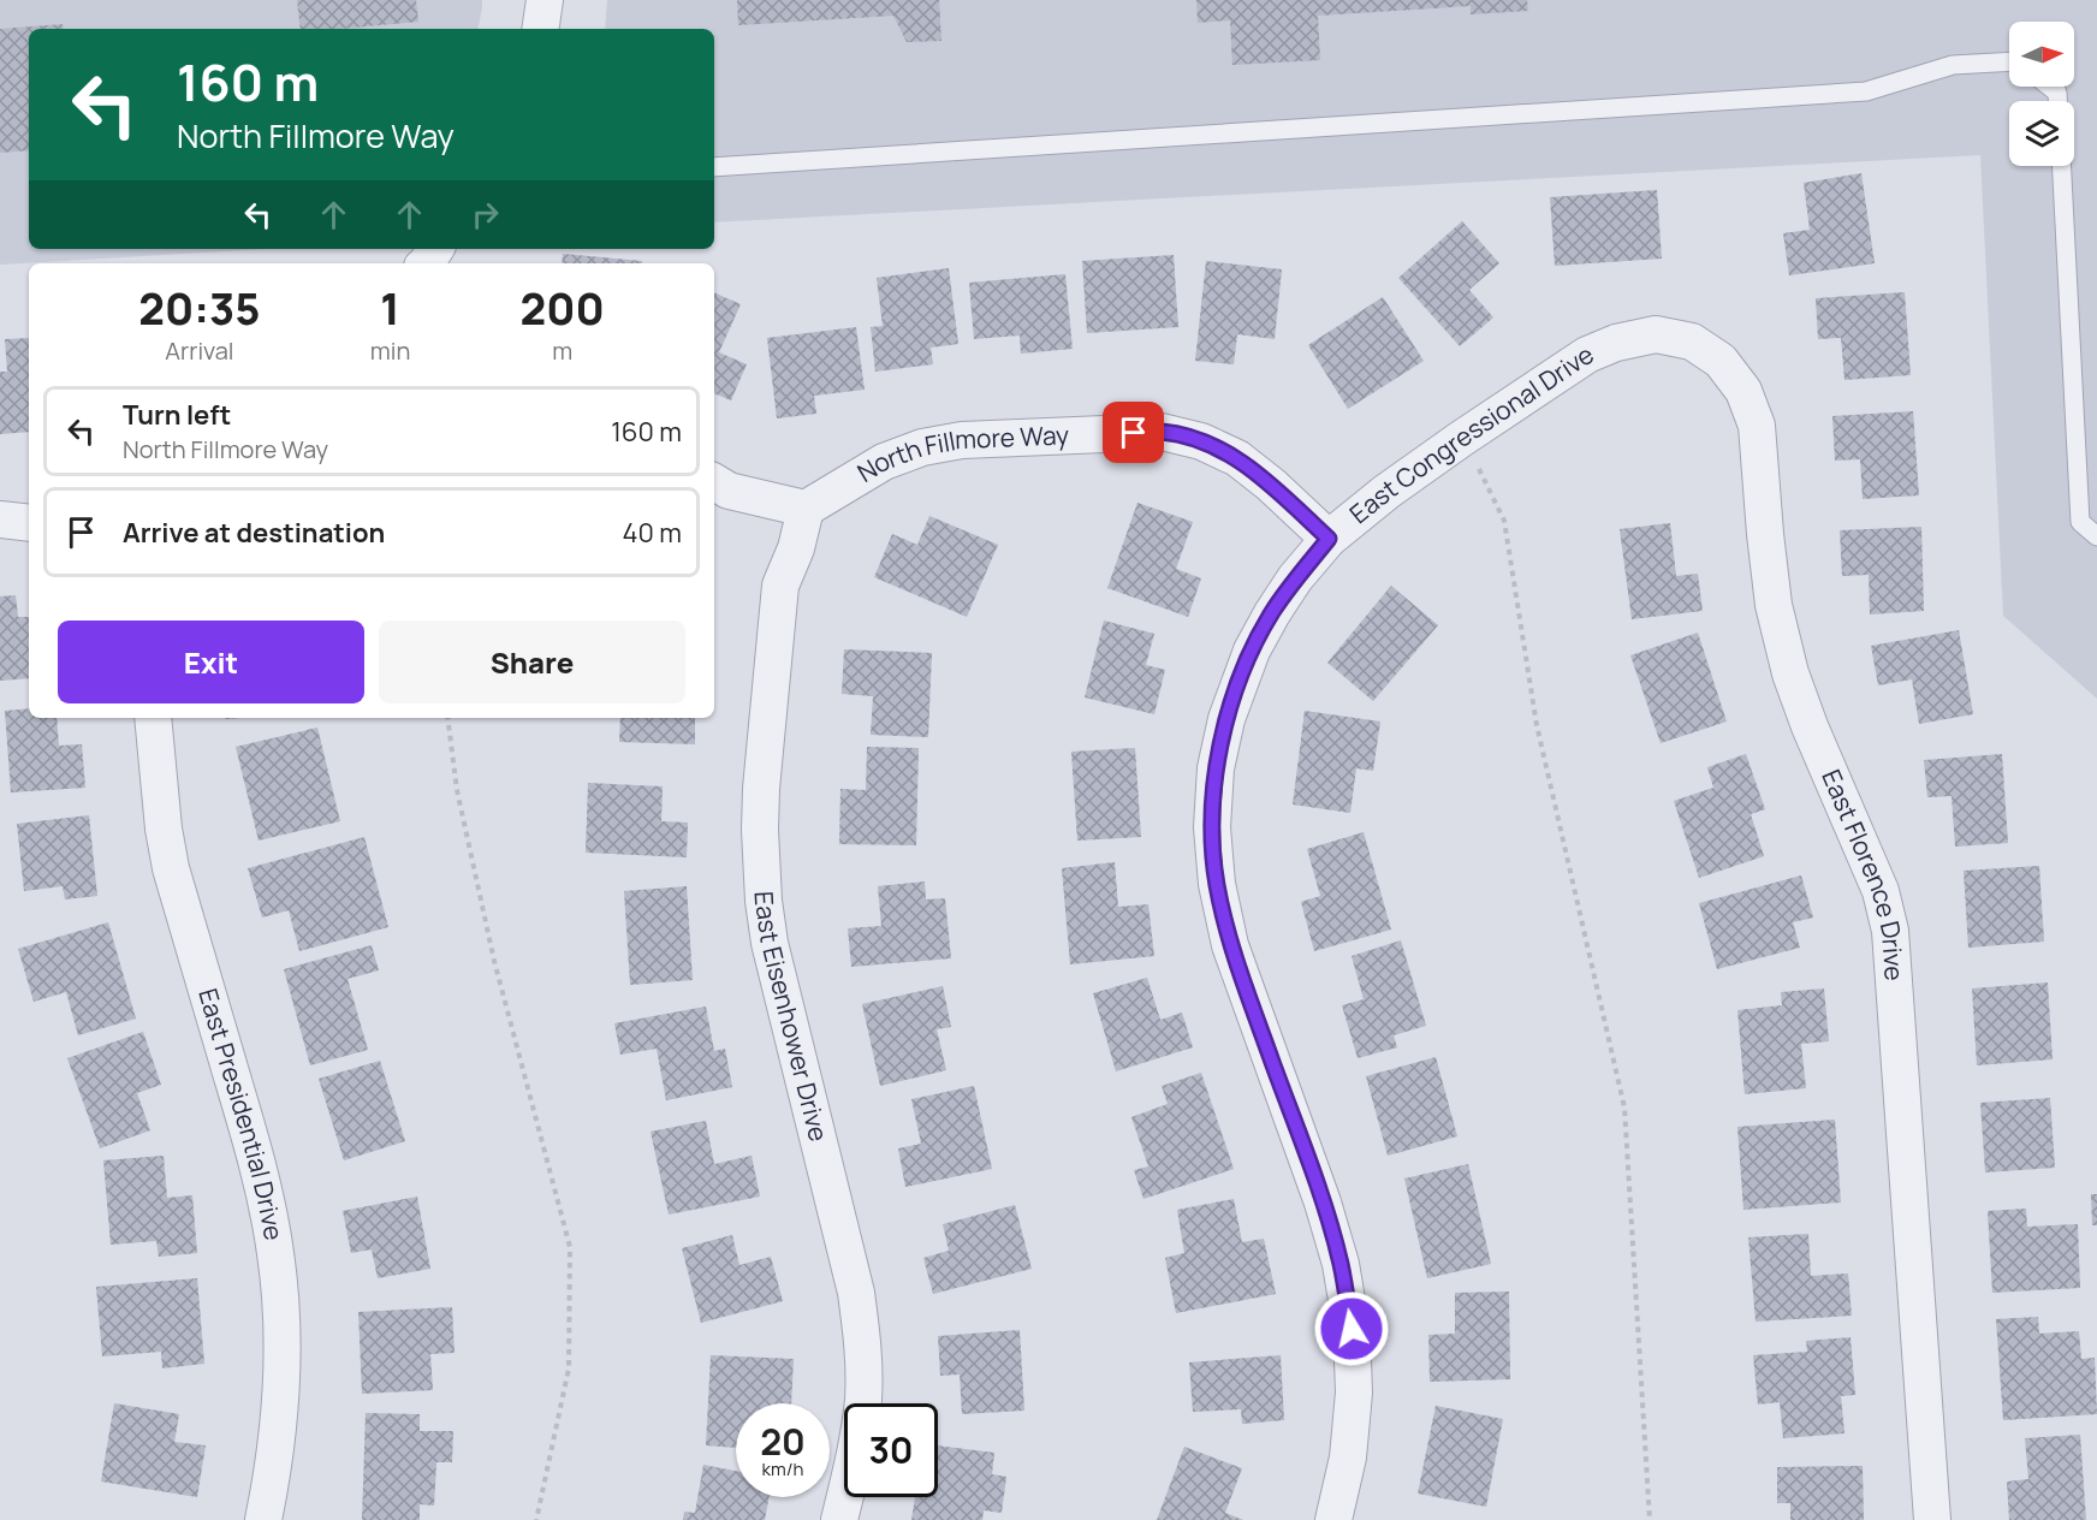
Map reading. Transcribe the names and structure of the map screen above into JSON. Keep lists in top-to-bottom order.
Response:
{
  "streets": {
    "street": [
      "East Congressional Drive",
      "North Fillmore Way",
      "East Florence Drive",
      "East Eisenhower Drive",
      "East Presidential Drive"
    ]
  },
  "crossings": [
    ["East Congressional Drive", "North Fillmore Way"],
    ["East Congressional Drive", "East Florence Drive"],
    ["North Fillmore Way", "East Eisenhower Drive"]
  ],
  "north": "right",
  "page": {
    "turn": ["160 m", "North Fillmore Way"],
    "eta": [
      "20:35",
      "Arrival",
      "1",
      "min",
      "200",
      "m"
    ],
    "list": [
      {
        "name": "Turn left",
        "note": "North Fillmore Way",
        "value": "160 m"
      },
      {
        "name": "Arrive at destination",
        "value": "40 m"
      }
    ],
    "buttons": ["Exit", "Share"],
    "speed": "20 km/h",
    "limit": "30"
  }
}
